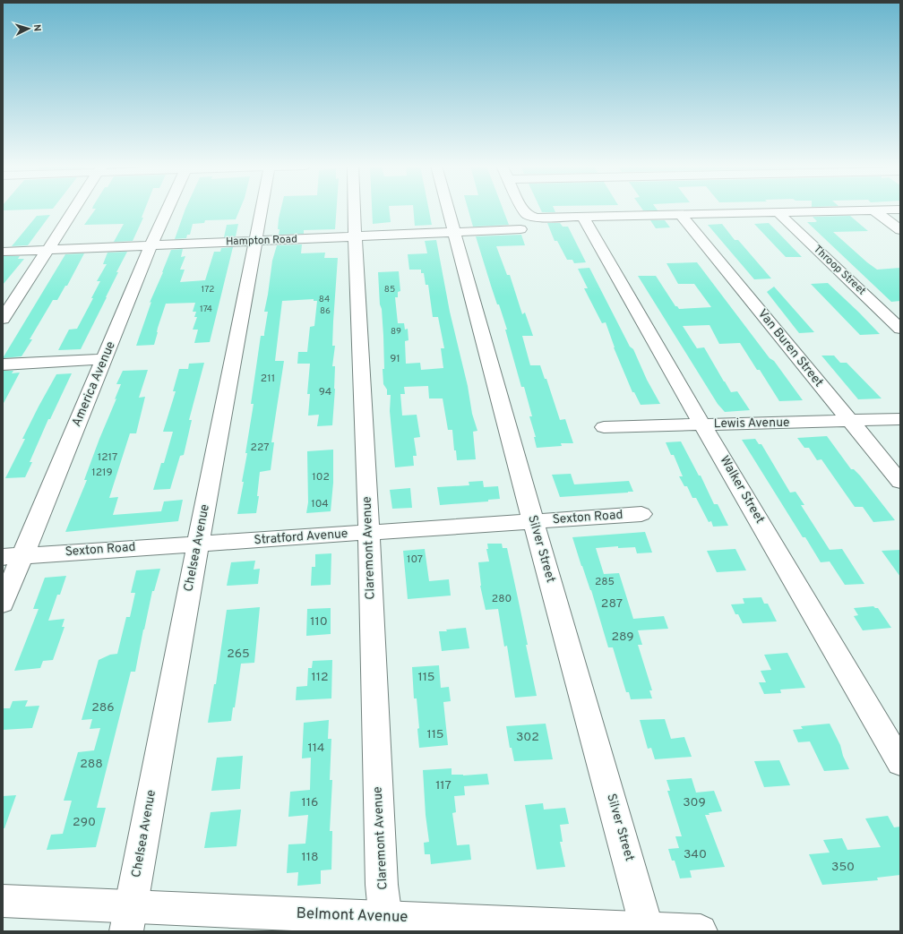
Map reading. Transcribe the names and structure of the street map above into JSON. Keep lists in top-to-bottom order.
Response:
{
  "streets": {
    "street": [
      "Hampton Road",
      "Throop Street",
      "Van Buren Street",
      "America Avenue",
      "Lewis Avenue",
      "Walker Street",
      "Sexton Road",
      "Stratford Avenue",
      "Chelsea Avenue",
      "Claremont Avenue",
      "Silver Street",
      "Belmont Avenue"
    ]
  },
  "crossings": [
    ["Hampton Road", "America Avenue"],
    ["Hampton Road", "Chelsea Avenue"],
    ["Hampton Road", "Claremont Avenue"],
    ["Hampton Road", "Silver Street"],
    ["Van Buren Street", "Lewis Avenue"],
    ["America Avenue", "Sexton Road"],
    ["Lewis Avenue", "Walker Street"],
    ["Sexton Road", "Stratford Avenue"],
    ["Sexton Road", "Chelsea Avenue"],
    ["Sexton Road", "Silver Street"],
    ["Stratford Avenue", "Chelsea Avenue"],
    ["Stratford Avenue", "Claremont Avenue"],
    ["Stratford Avenue", "Silver Street"],
    ["Chelsea Avenue", "Belmont Avenue"],
    ["Claremont Avenue", "Belmont Avenue"],
    ["Silver Street", "Belmont Avenue"]
  ],
  "house_numbers": [
    "172",
    "85",
    "84",
    "174",
    "86",
    "89",
    "91",
    "211",
    "94",
    "227",
    "1217",
    "1219",
    "102",
    "104",
    "107",
    "285",
    "280",
    "287",
    "110",
    "289",
    "265",
    "112",
    "115",
    "286",
    "115",
    "302",
    "114",
    "288",
    "117",
    "116",
    "309",
    "290",
    "340",
    "118",
    "350"
  ],
  "north": "right"
}
